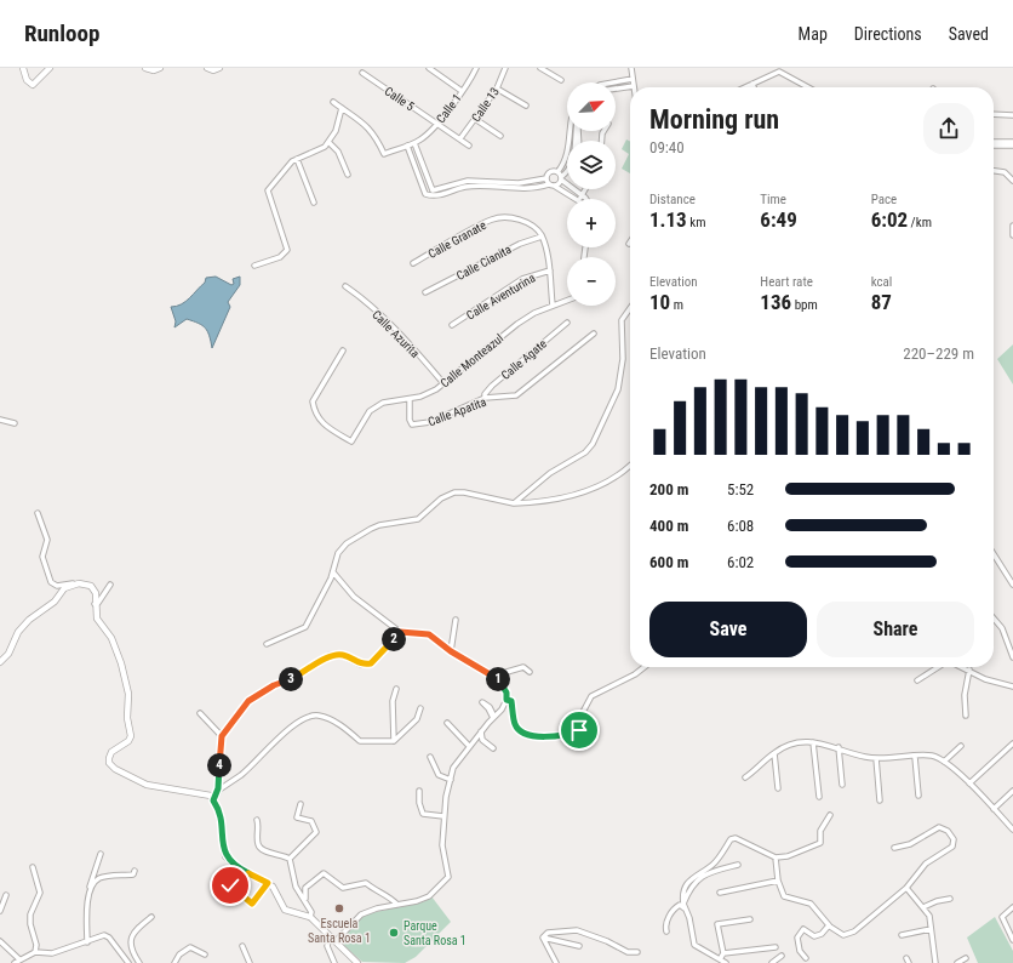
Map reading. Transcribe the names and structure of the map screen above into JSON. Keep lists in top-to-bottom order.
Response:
{
  "streets": {
    "street": [
      "Calle 5",
      "Calle 13",
      "Calle 1",
      "Calle Granate",
      "Calle Cianita",
      "Calle Aventurina",
      "Calle Azurita",
      "Calle Agate",
      "Calle Monteazul",
      "Calle Apatita"
    ]
  },
  "crossings": [
    ["Calle 5", "Calle 13"],
    ["Calle 5", "Calle 1"],
    ["Calle Granate", "Calle Cianita"],
    ["Calle Azurita", "Calle Monteazul"],
    ["Calle Agate", "Calle Apatita"],
    ["Calle Monteazul", "Calle Apatita"]
  ],
  "places": ["Escuela Santa Rosa 1", "Parque Santa Rosa 1"],
  "north": "top right",
  "page": {
    "header": "Runloop",
    "nav": ["Map", "Directions", "Saved"],
    "map_buttons": ["+", "−"],
    "heading": ["Morning run", "09:40"],
    "stats": [
      ["Distance", "1.13 km"],
      ["Time", "6:49"],
      ["Pace", "6:02 /km"],
      ["Elevation", "10 m"],
      ["Heart rate", "136 bpm"],
      ["kcal", "87"]
    ],
    "chart": ["Elevation", "220–229 m"],
    "list": [
      {
        "name": "200 m",
        "note": "5:52"
      },
      {
        "name": "400 m",
        "note": "6:08"
      },
      {
        "name": "600 m",
        "note": "6:02"
      }
    ],
    "buttons": ["Save", "Share"],
    "pins": [
      "2",
      "1",
      "3",
      "4"
    ]
  }
}
